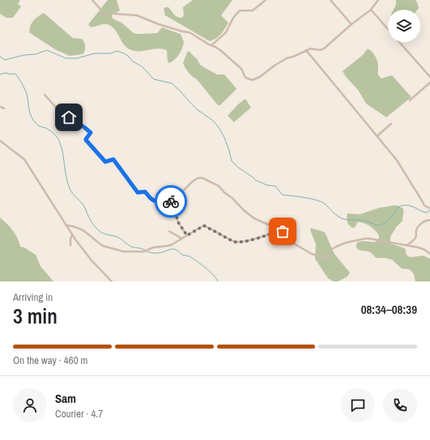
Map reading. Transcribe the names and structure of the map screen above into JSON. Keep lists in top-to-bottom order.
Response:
{
  "page": {
    "heading": ["3 min", "Arriving in", "08:34–08:39"],
    "panel": ["Sam", "Courier · 4.7"],
    "bar": "On the way · 460 m"
  }
}
